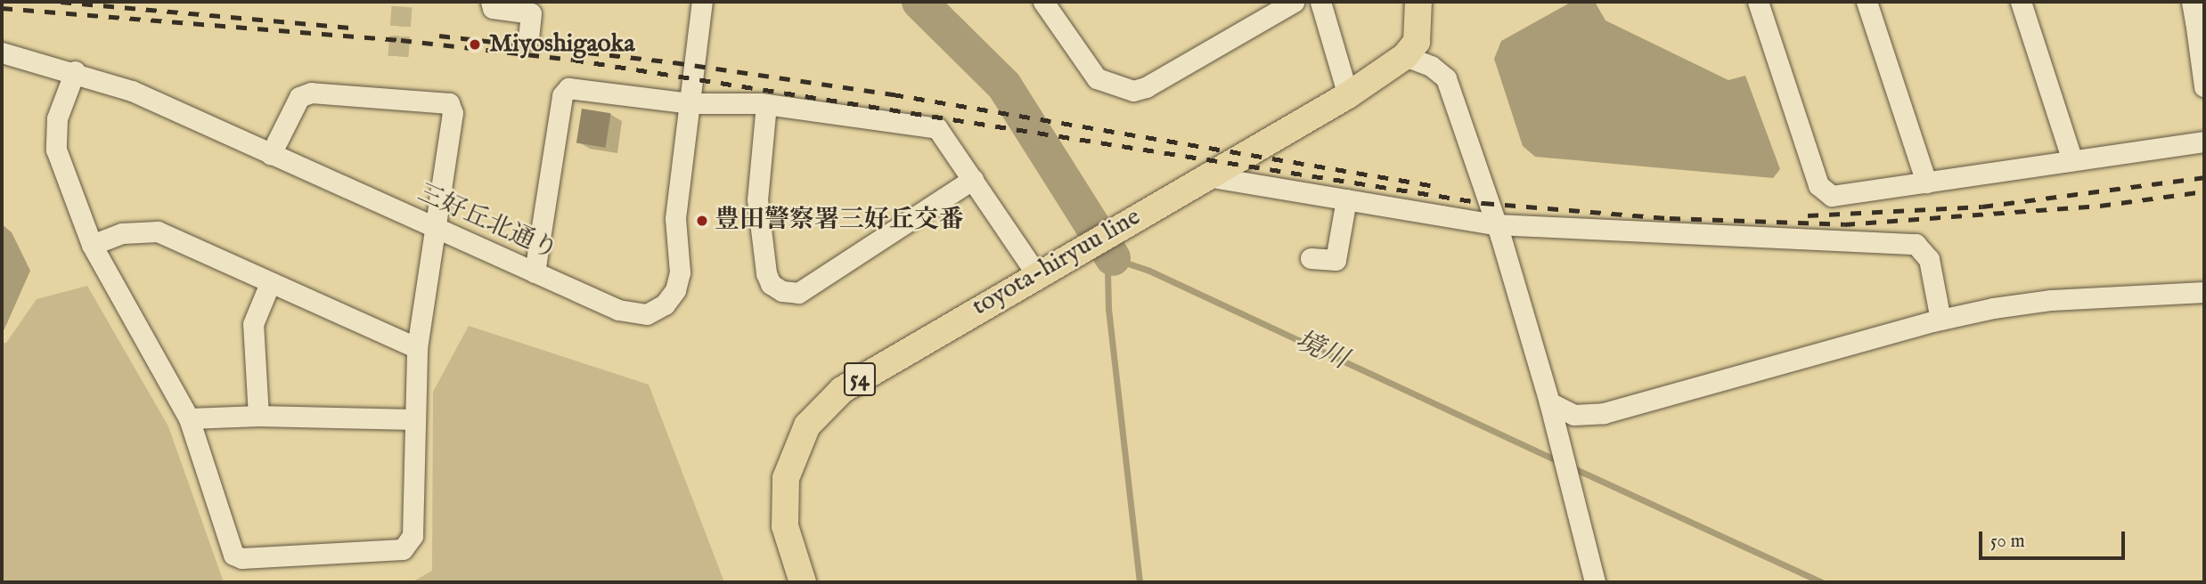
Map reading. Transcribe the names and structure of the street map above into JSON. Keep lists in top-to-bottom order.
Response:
{
  "streets": {
    "main road": ["toyota-hiryuu line", "54"],
    "street": ["三好丘北通り"]
  },
  "water": ["境川"],
  "places": ["Miyoshigaoka", "豊田警察署三好丘交番"],
  "scale_bar": "50 m"
}
